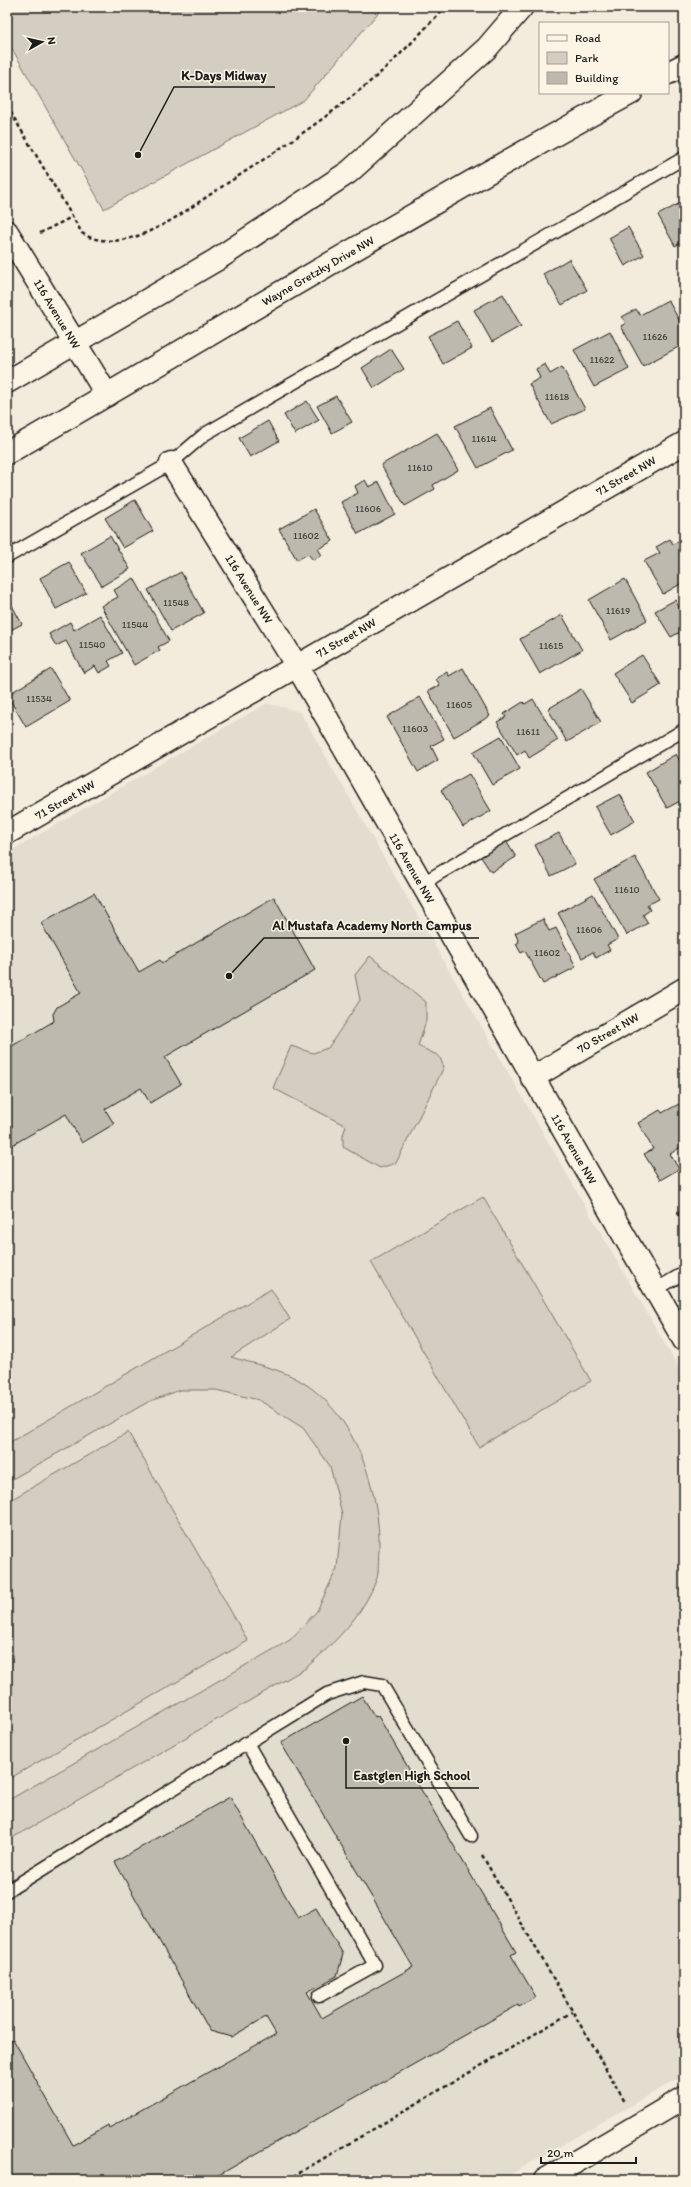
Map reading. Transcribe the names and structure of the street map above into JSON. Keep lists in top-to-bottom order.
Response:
{
  "streets": {
    "street": [
      "Wayne Gretzky Drive NW",
      "116 Avenue NW",
      "71 Street NW",
      "70 Street NW"
    ]
  },
  "crossings": [
    ["Wayne Gretzky Drive NW", "116 Avenue NW"],
    ["116 Avenue NW", "71 Street NW"],
    ["116 Avenue NW", "70 Street NW"]
  ],
  "places": ["K-Days Midway", "Al Mustafa Academy North Campus", "Eastglen High School"],
  "house_numbers": [
    "11626",
    "11622",
    "11618",
    "11614",
    "11610",
    "11606",
    "11602",
    "11548",
    "11619",
    "11544",
    "11540",
    "11615",
    "11534",
    "11605",
    "11603",
    "11611",
    "11610",
    "11606",
    "11602"
  ],
  "legend": ["Road", "Park", "Building"],
  "scale_bar": "20 m",
  "north": "right"
}
